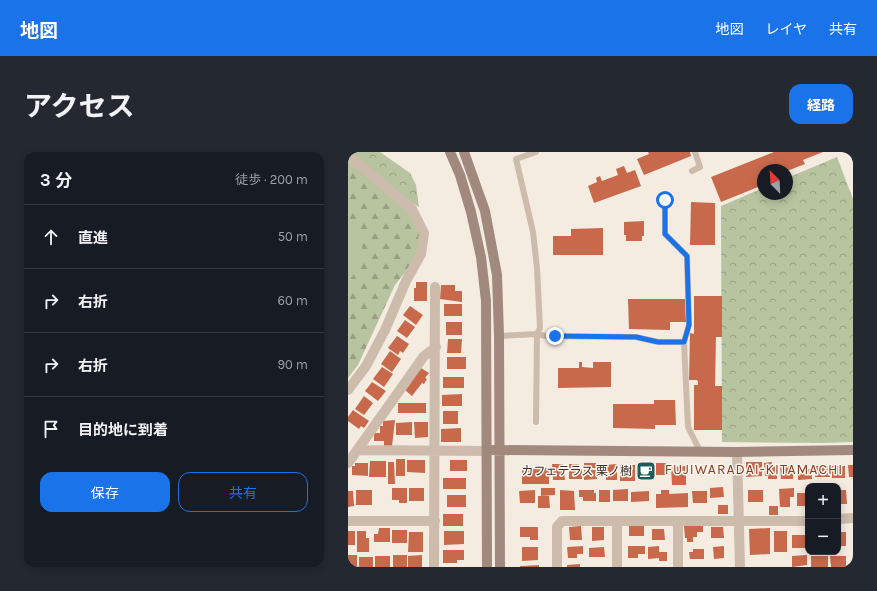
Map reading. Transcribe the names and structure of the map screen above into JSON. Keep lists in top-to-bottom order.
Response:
{
  "districts": ["FUJIWARADAI-KITAMACHI"],
  "places": {
    "cafe": ["カフェテラス 栗ノ樹"]
  },
  "north": "top left",
  "page": {
    "header": "地図",
    "nav": ["地図", "レイヤ", "共有"],
    "title": "アクセス",
    "buttons": [
      "経路",
      ["保存", "共有"]
    ],
    "heading": ["3 分", "徒歩 · 200 m"],
    "list": [
      ["直進", "50 m"],
      ["右折", "60 m"],
      ["右折", "90 m"],
      "目的地に到着"
    ],
    "map_buttons": ["+", "−"]
  }
}
